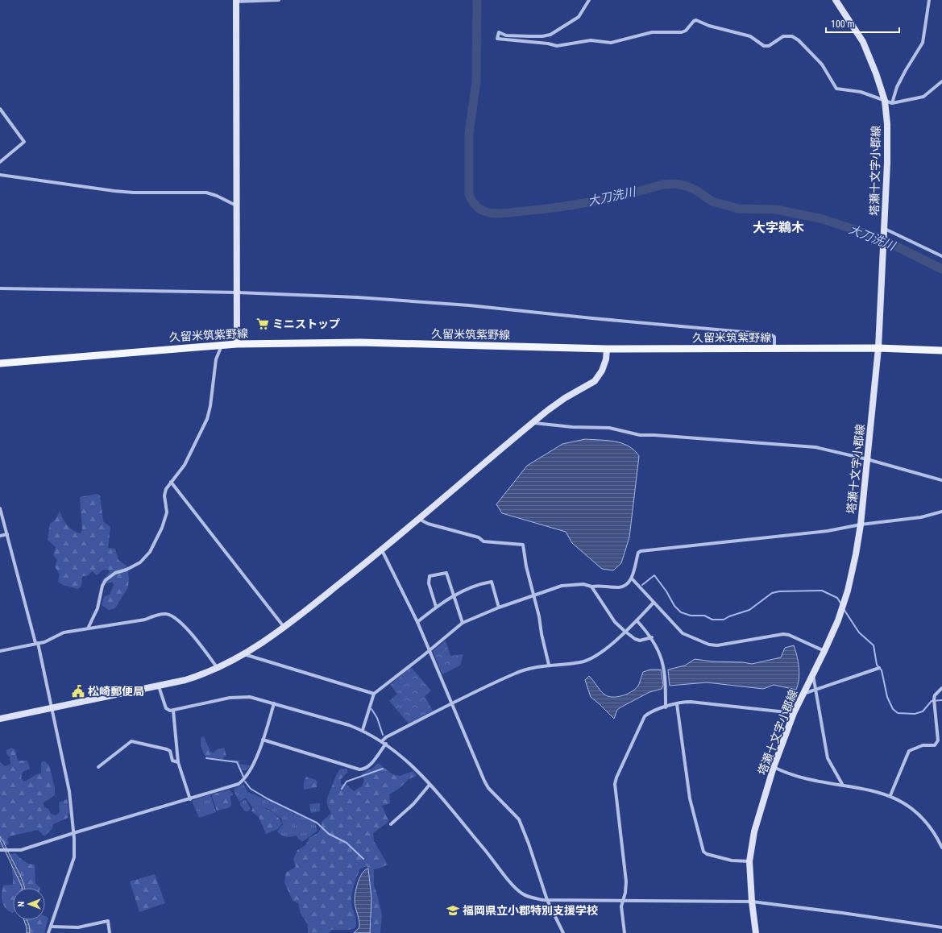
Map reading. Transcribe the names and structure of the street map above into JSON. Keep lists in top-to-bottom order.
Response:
{
  "streets": {
    "main road": ["久留米筑紫野線"],
    "street": ["塔瀬十文字小郡線"]
  },
  "crossings": [
    ["塔瀬十文字小郡線", "久留米筑紫野線"]
  ],
  "districts": ["大字鵜木"],
  "water": ["大刀洗川"],
  "places": {
    "supermarket": ["ミニストップ"],
    "public building": ["松崎郵便局"],
    "school or university": ["福岡県立小郡特別支援学校"]
  },
  "scale_bar": "100 m",
  "north": "left"
}
